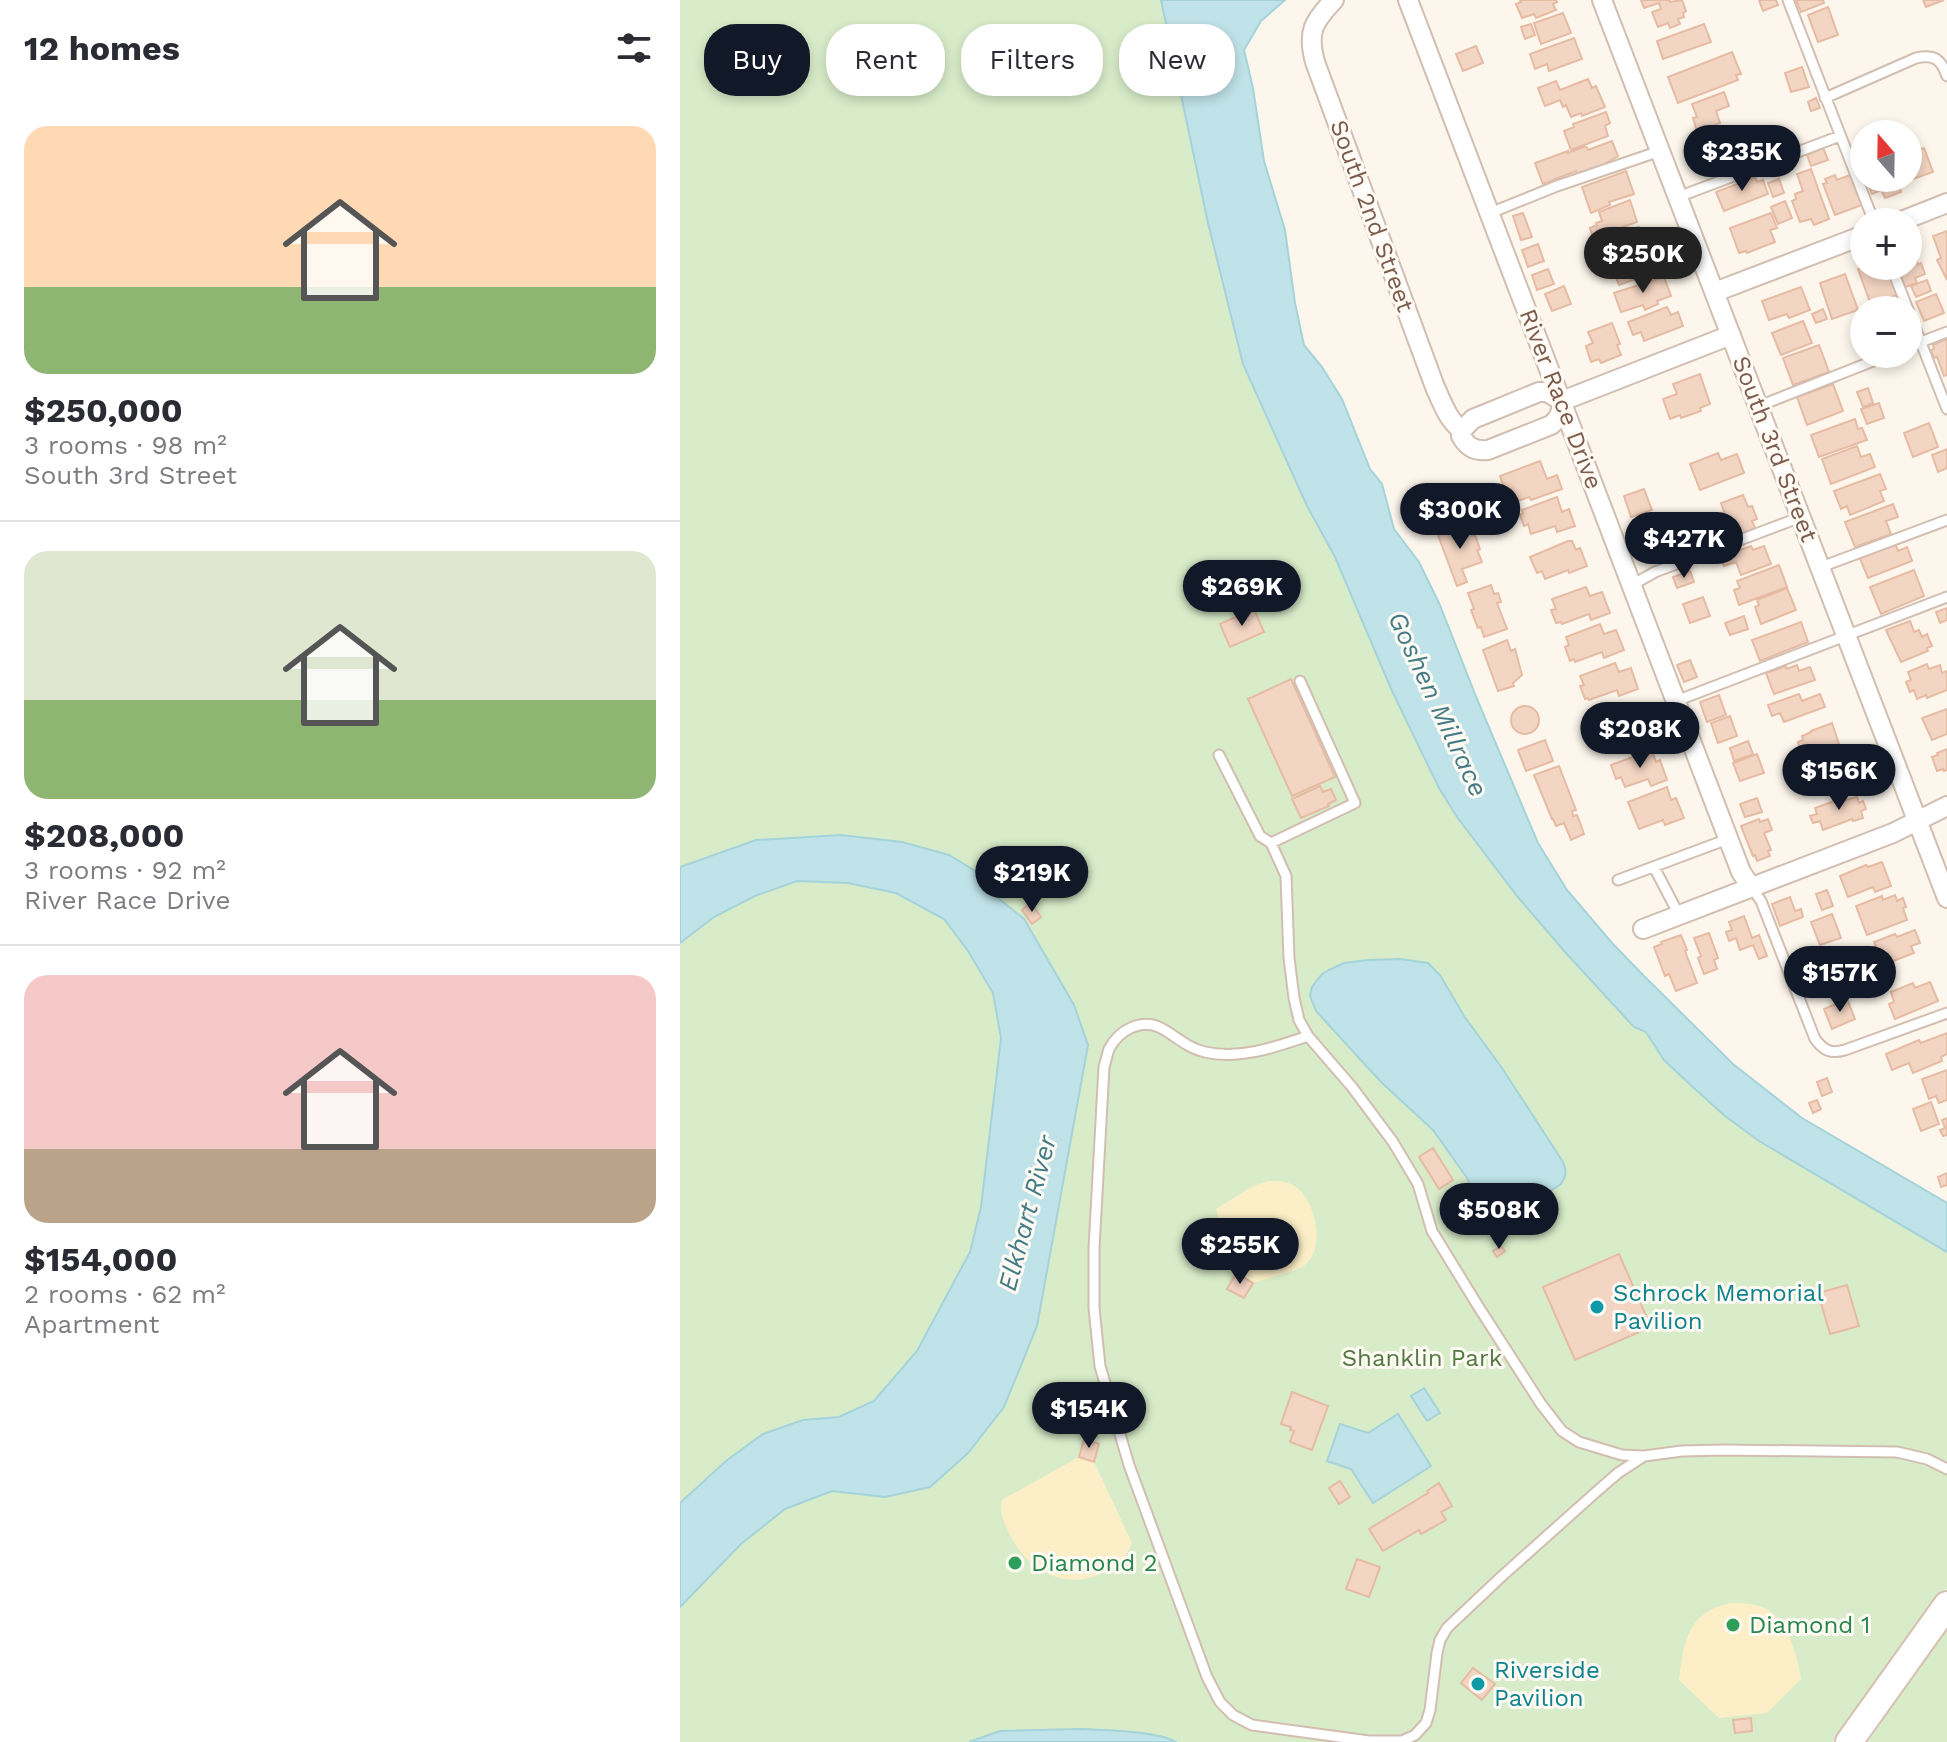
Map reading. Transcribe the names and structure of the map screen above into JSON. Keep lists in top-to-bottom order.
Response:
{
  "streets": {
    "street": ["South 2nd Street", "River Race Drive", "South 3rd Street"]
  },
  "crossings": [
    ["South 2nd Street", "River Race Drive"]
  ],
  "water": ["Goshen Millrace", "Elkhart River"],
  "parks": ["Shanklin Park"],
  "places": [
    "Schrock Memorial Pavilion",
    "Diamond 2",
    "Diamond 1",
    "Riverside Pavilion"
  ],
  "north": "top",
  "page": {
    "heading": "12 homes",
    "chip": [
      "Buy",
      "Rent",
      "Filters",
      "New"
    ],
    "list": [
      {
        "name": "$250,000",
        "note": "3 rooms · 98 m² · South 3rd Street"
      },
      {
        "name": "$208,000",
        "note": "3 rooms · 92 m² · River Race Drive"
      },
      {
        "name": "$154,000",
        "note": "2 rooms · 62 m² · Apartment"
      }
    ],
    "map_buttons": ["+", "−"],
    "price": [
      "$235K",
      "$250K",
      "$300K",
      "$427K",
      "$269K",
      "$208K",
      "$156K",
      "$219K",
      "$157K",
      "$508K",
      "$255K",
      "$154K"
    ]
  }
}
